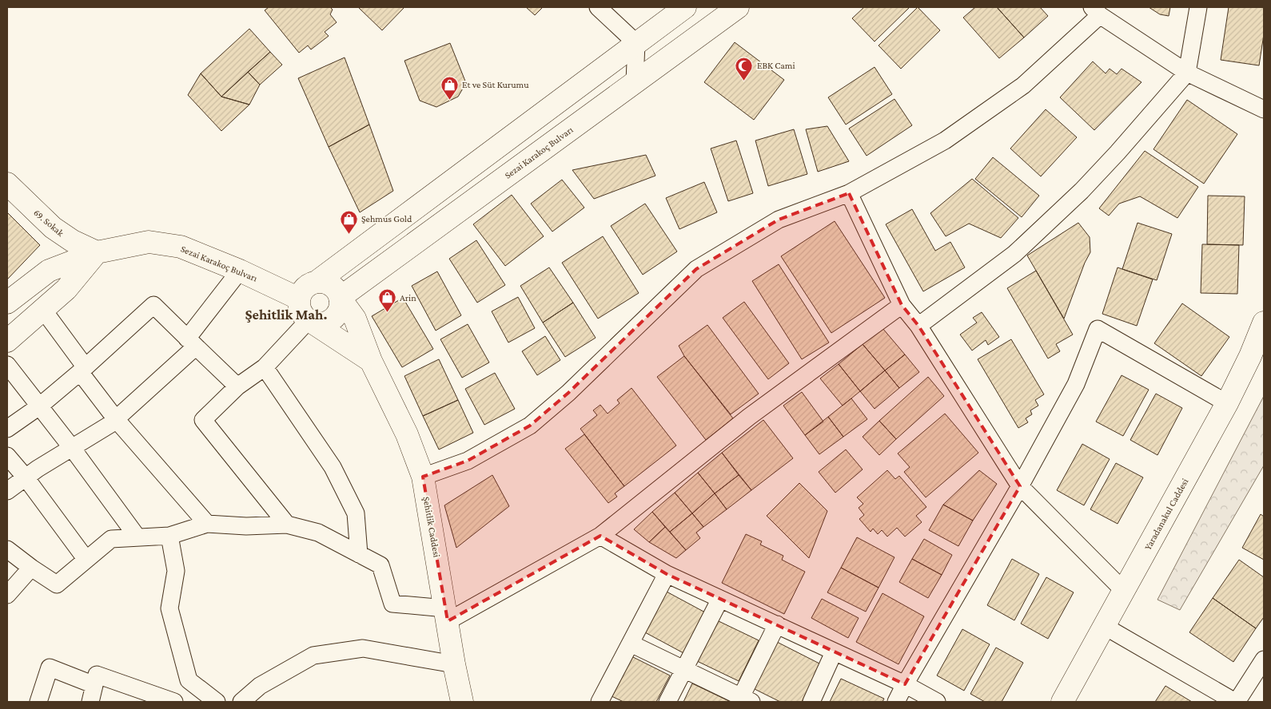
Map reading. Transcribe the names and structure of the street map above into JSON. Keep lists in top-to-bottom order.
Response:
{
  "streets": {
    "street": [
      "Sezai Karakoç Bulvarı",
      "69. Sokak",
      "Yaradanakul Caddesi",
      "Şehitlik Caddesi"
    ]
  },
  "crossings": [
    ["Sezai Karakoç Bulvarı", "69. Sokak"],
    ["Sezai Karakoç Bulvarı", "Şehitlik Caddesi"]
  ],
  "districts": ["Şehitlik Mah."],
  "places": {
    "mosque": ["EBK Cami"],
    "shop": ["Et ve Süt Kurumu", "Şehmus Gold", "Arin"]
  }
}
